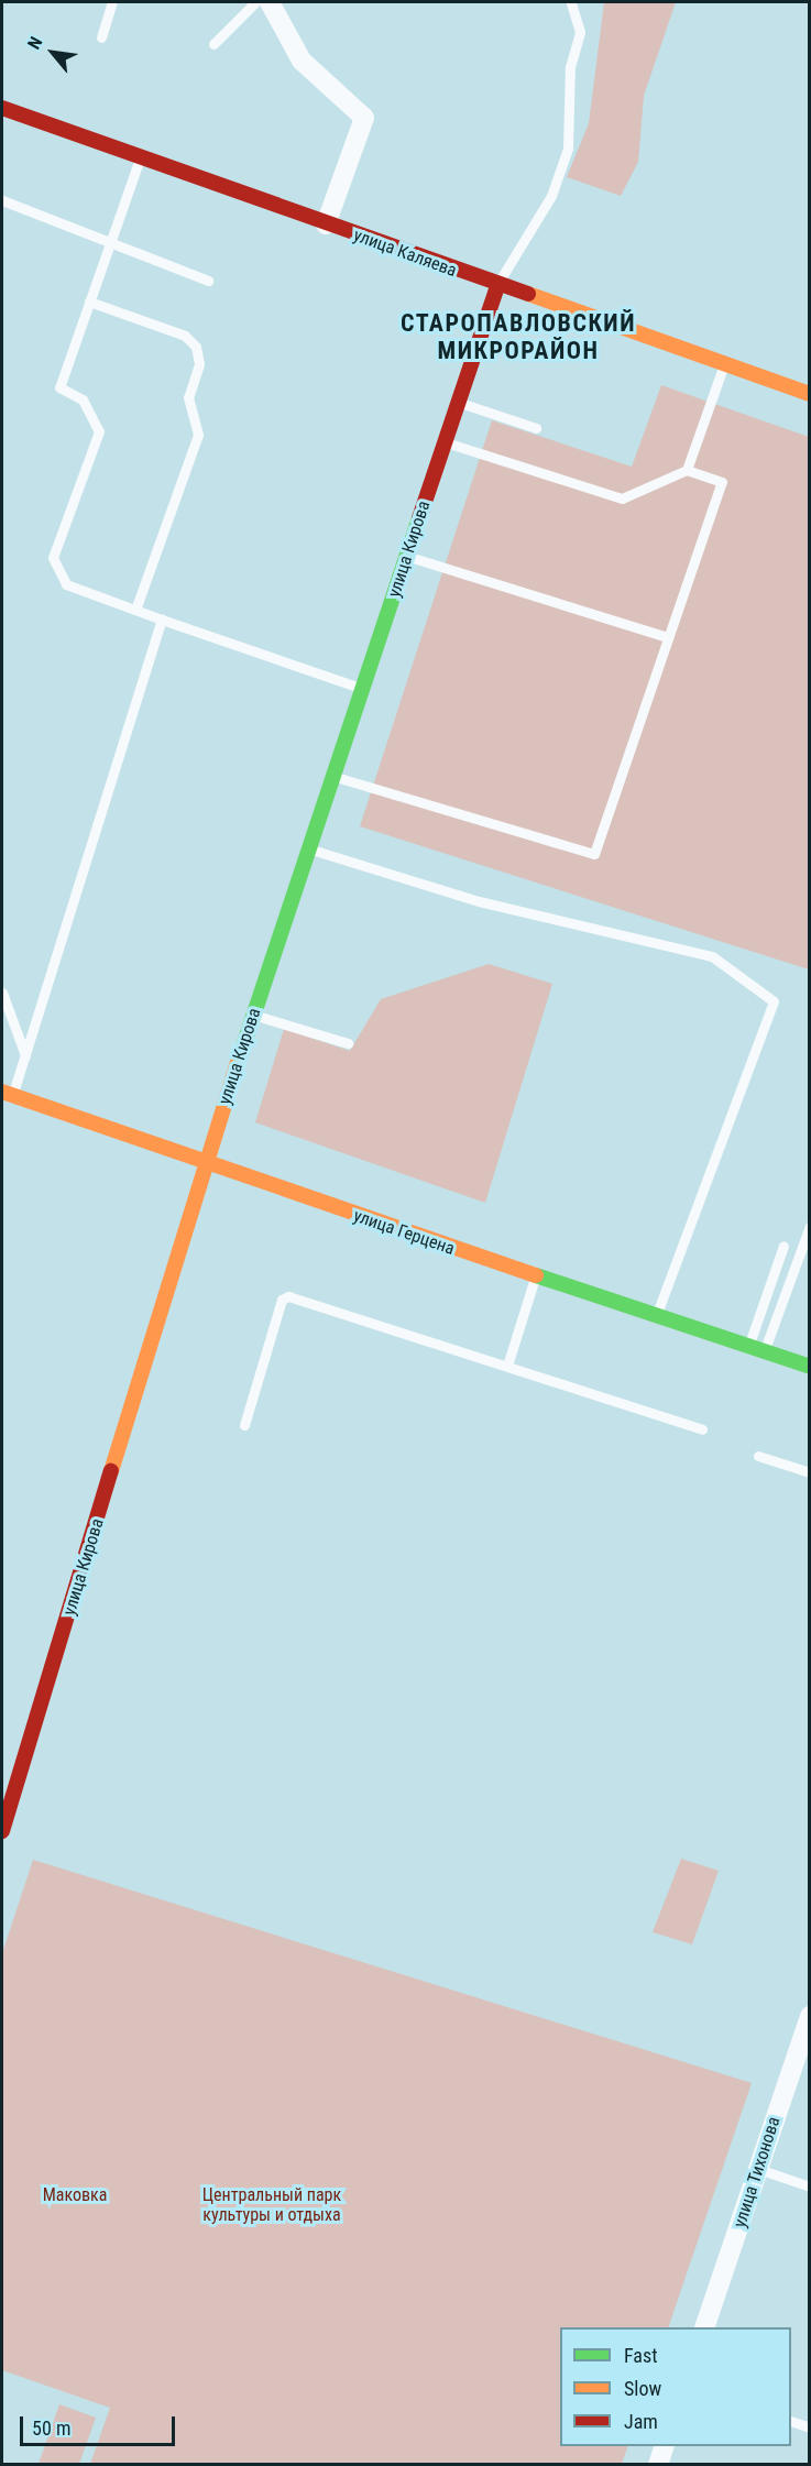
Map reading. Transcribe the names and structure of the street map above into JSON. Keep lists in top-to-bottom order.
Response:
{
  "streets": {
    "street": [
      "улица Каляева",
      "улица Кирова",
      "улица Герцена",
      "улица Тихонова"
    ]
  },
  "crossings": [
    ["улица Каляева", "улица Кирова"],
    ["улица Кирова", "улица Герцена"]
  ],
  "districts": ["СТАРОПАВЛОВСКИЙ МИКРОРАЙОН"],
  "parks": ["Маковка", "Центральный парк культуры и отдыха"],
  "legend": ["Fast", "Slow", "Jam"],
  "scale_bar": "50 m",
  "north": "top left"
}
